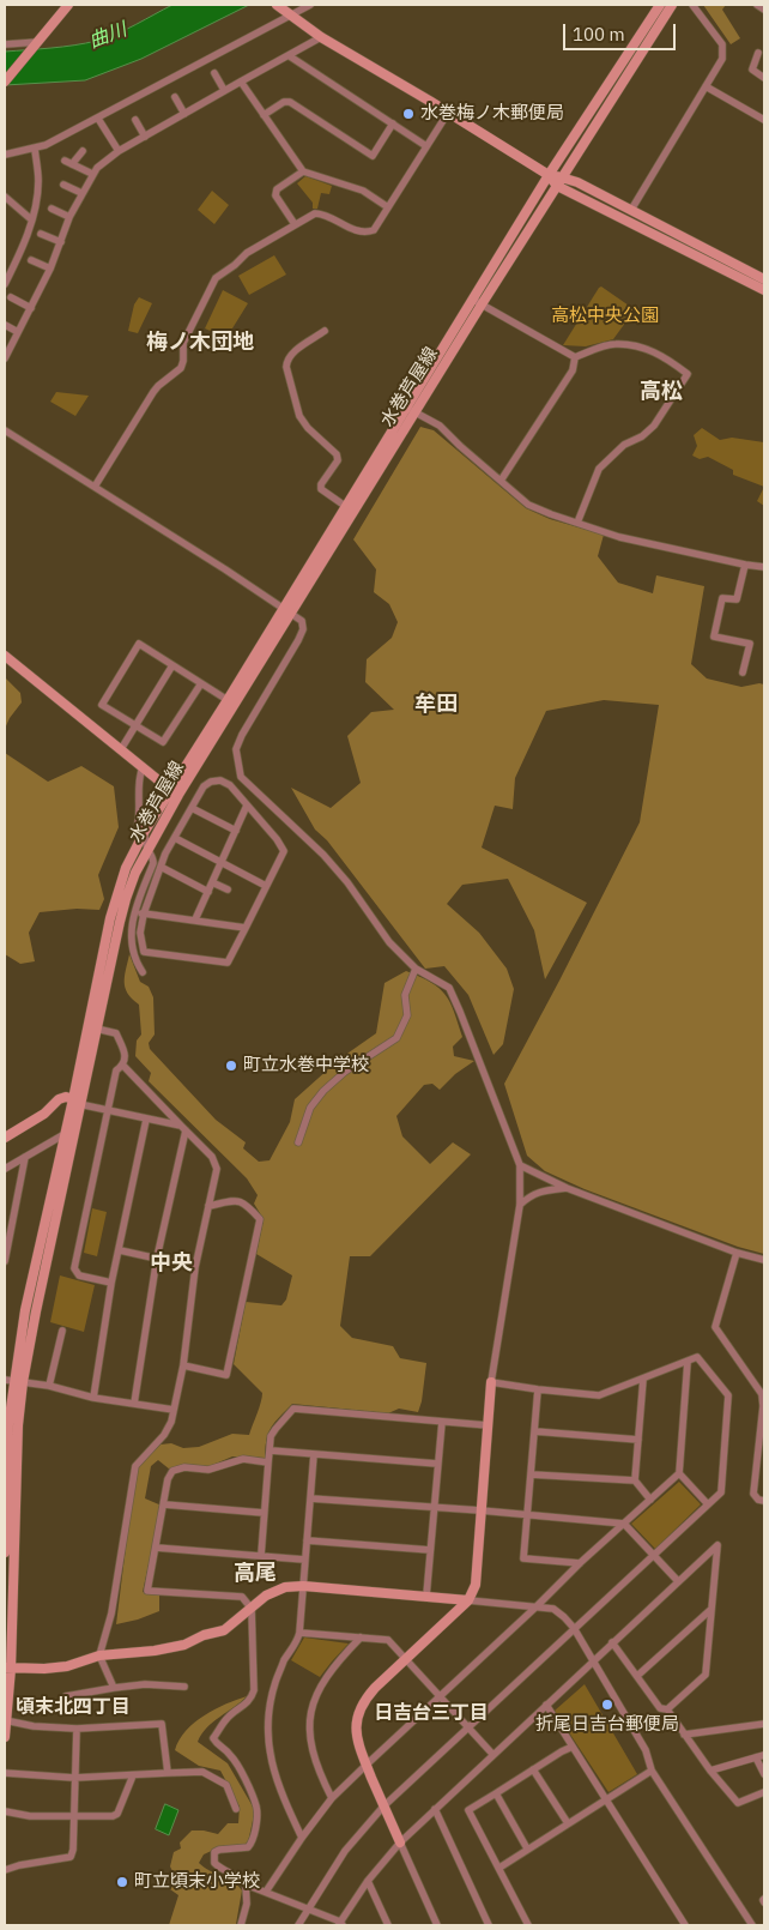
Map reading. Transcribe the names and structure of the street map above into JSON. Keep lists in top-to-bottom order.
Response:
{
  "streets": {
    "main road": ["水巻芦屋線"]
  },
  "districts": [
    "梅ノ木団地",
    "高松",
    "牟田",
    "中央",
    "高尾",
    "頃末北四丁目",
    "日吉台三丁目"
  ],
  "water": ["曲川"],
  "parks": ["高松中央公園"],
  "places": [
    "水巻梅ノ木郵便局",
    "町立水巻中学校",
    "折尾日吉台郵便局",
    "町立頃末小学校"
  ],
  "scale_bar": "100 m"
}
